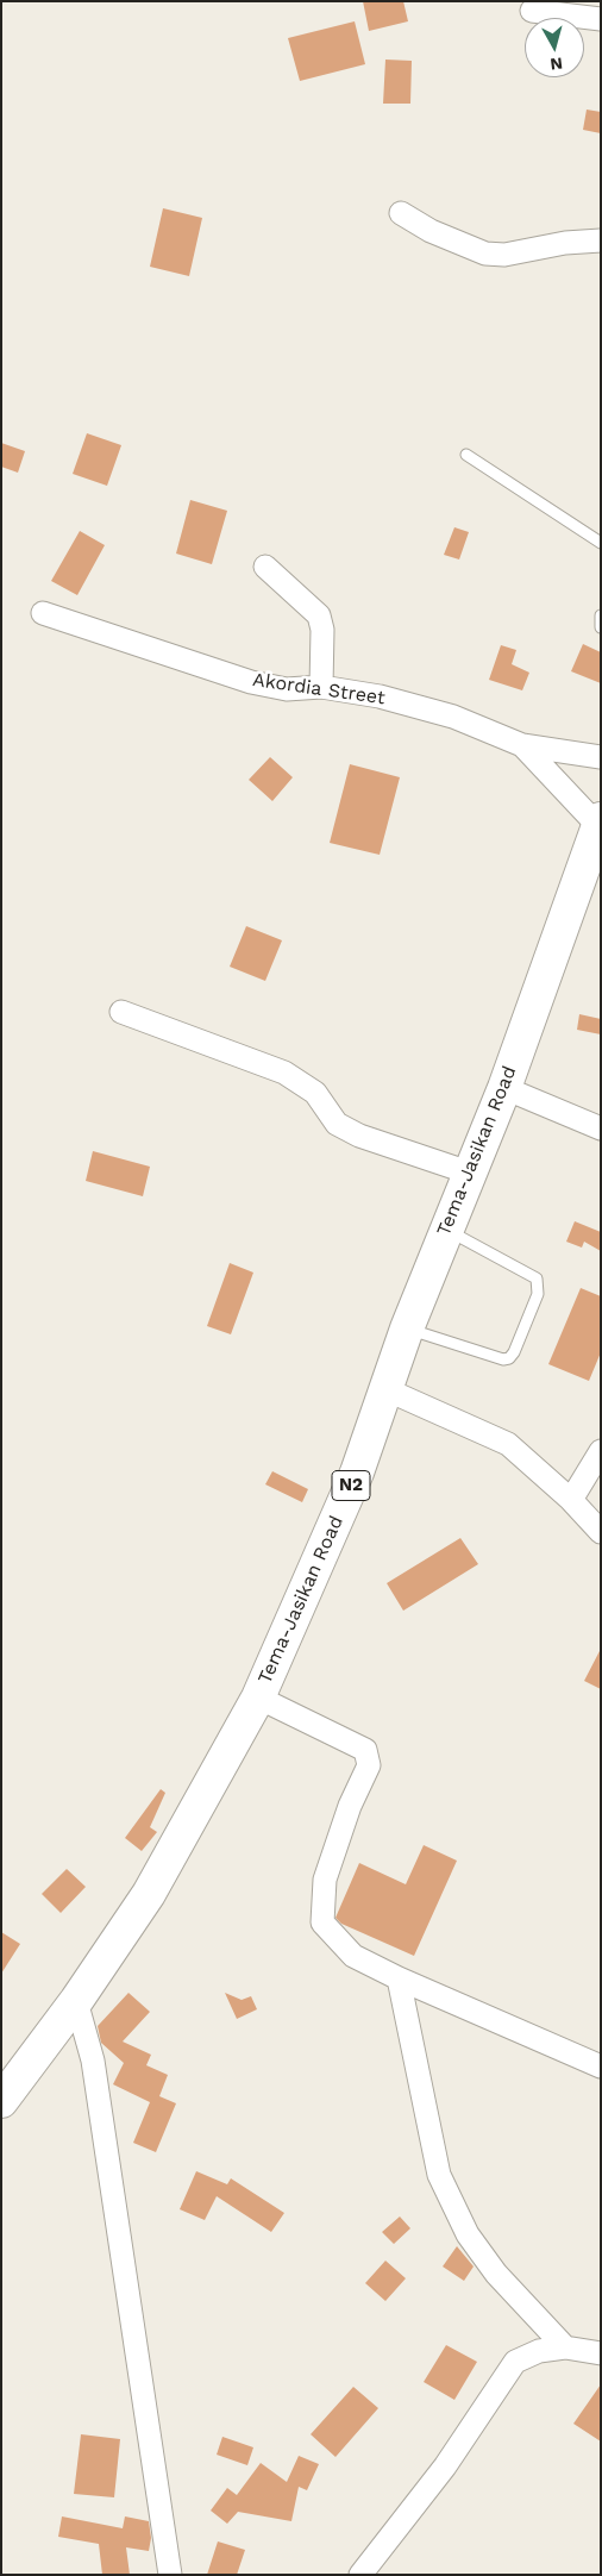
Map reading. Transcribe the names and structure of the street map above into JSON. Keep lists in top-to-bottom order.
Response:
{
  "streets": {
    "highway": ["Tema-Jasikan Road", "N2"],
    "street": ["Akordia Street"]
  },
  "crossings": [
    ["Akordia Street", "Tema-Jasikan Road"]
  ],
  "north": "bottom"
}
